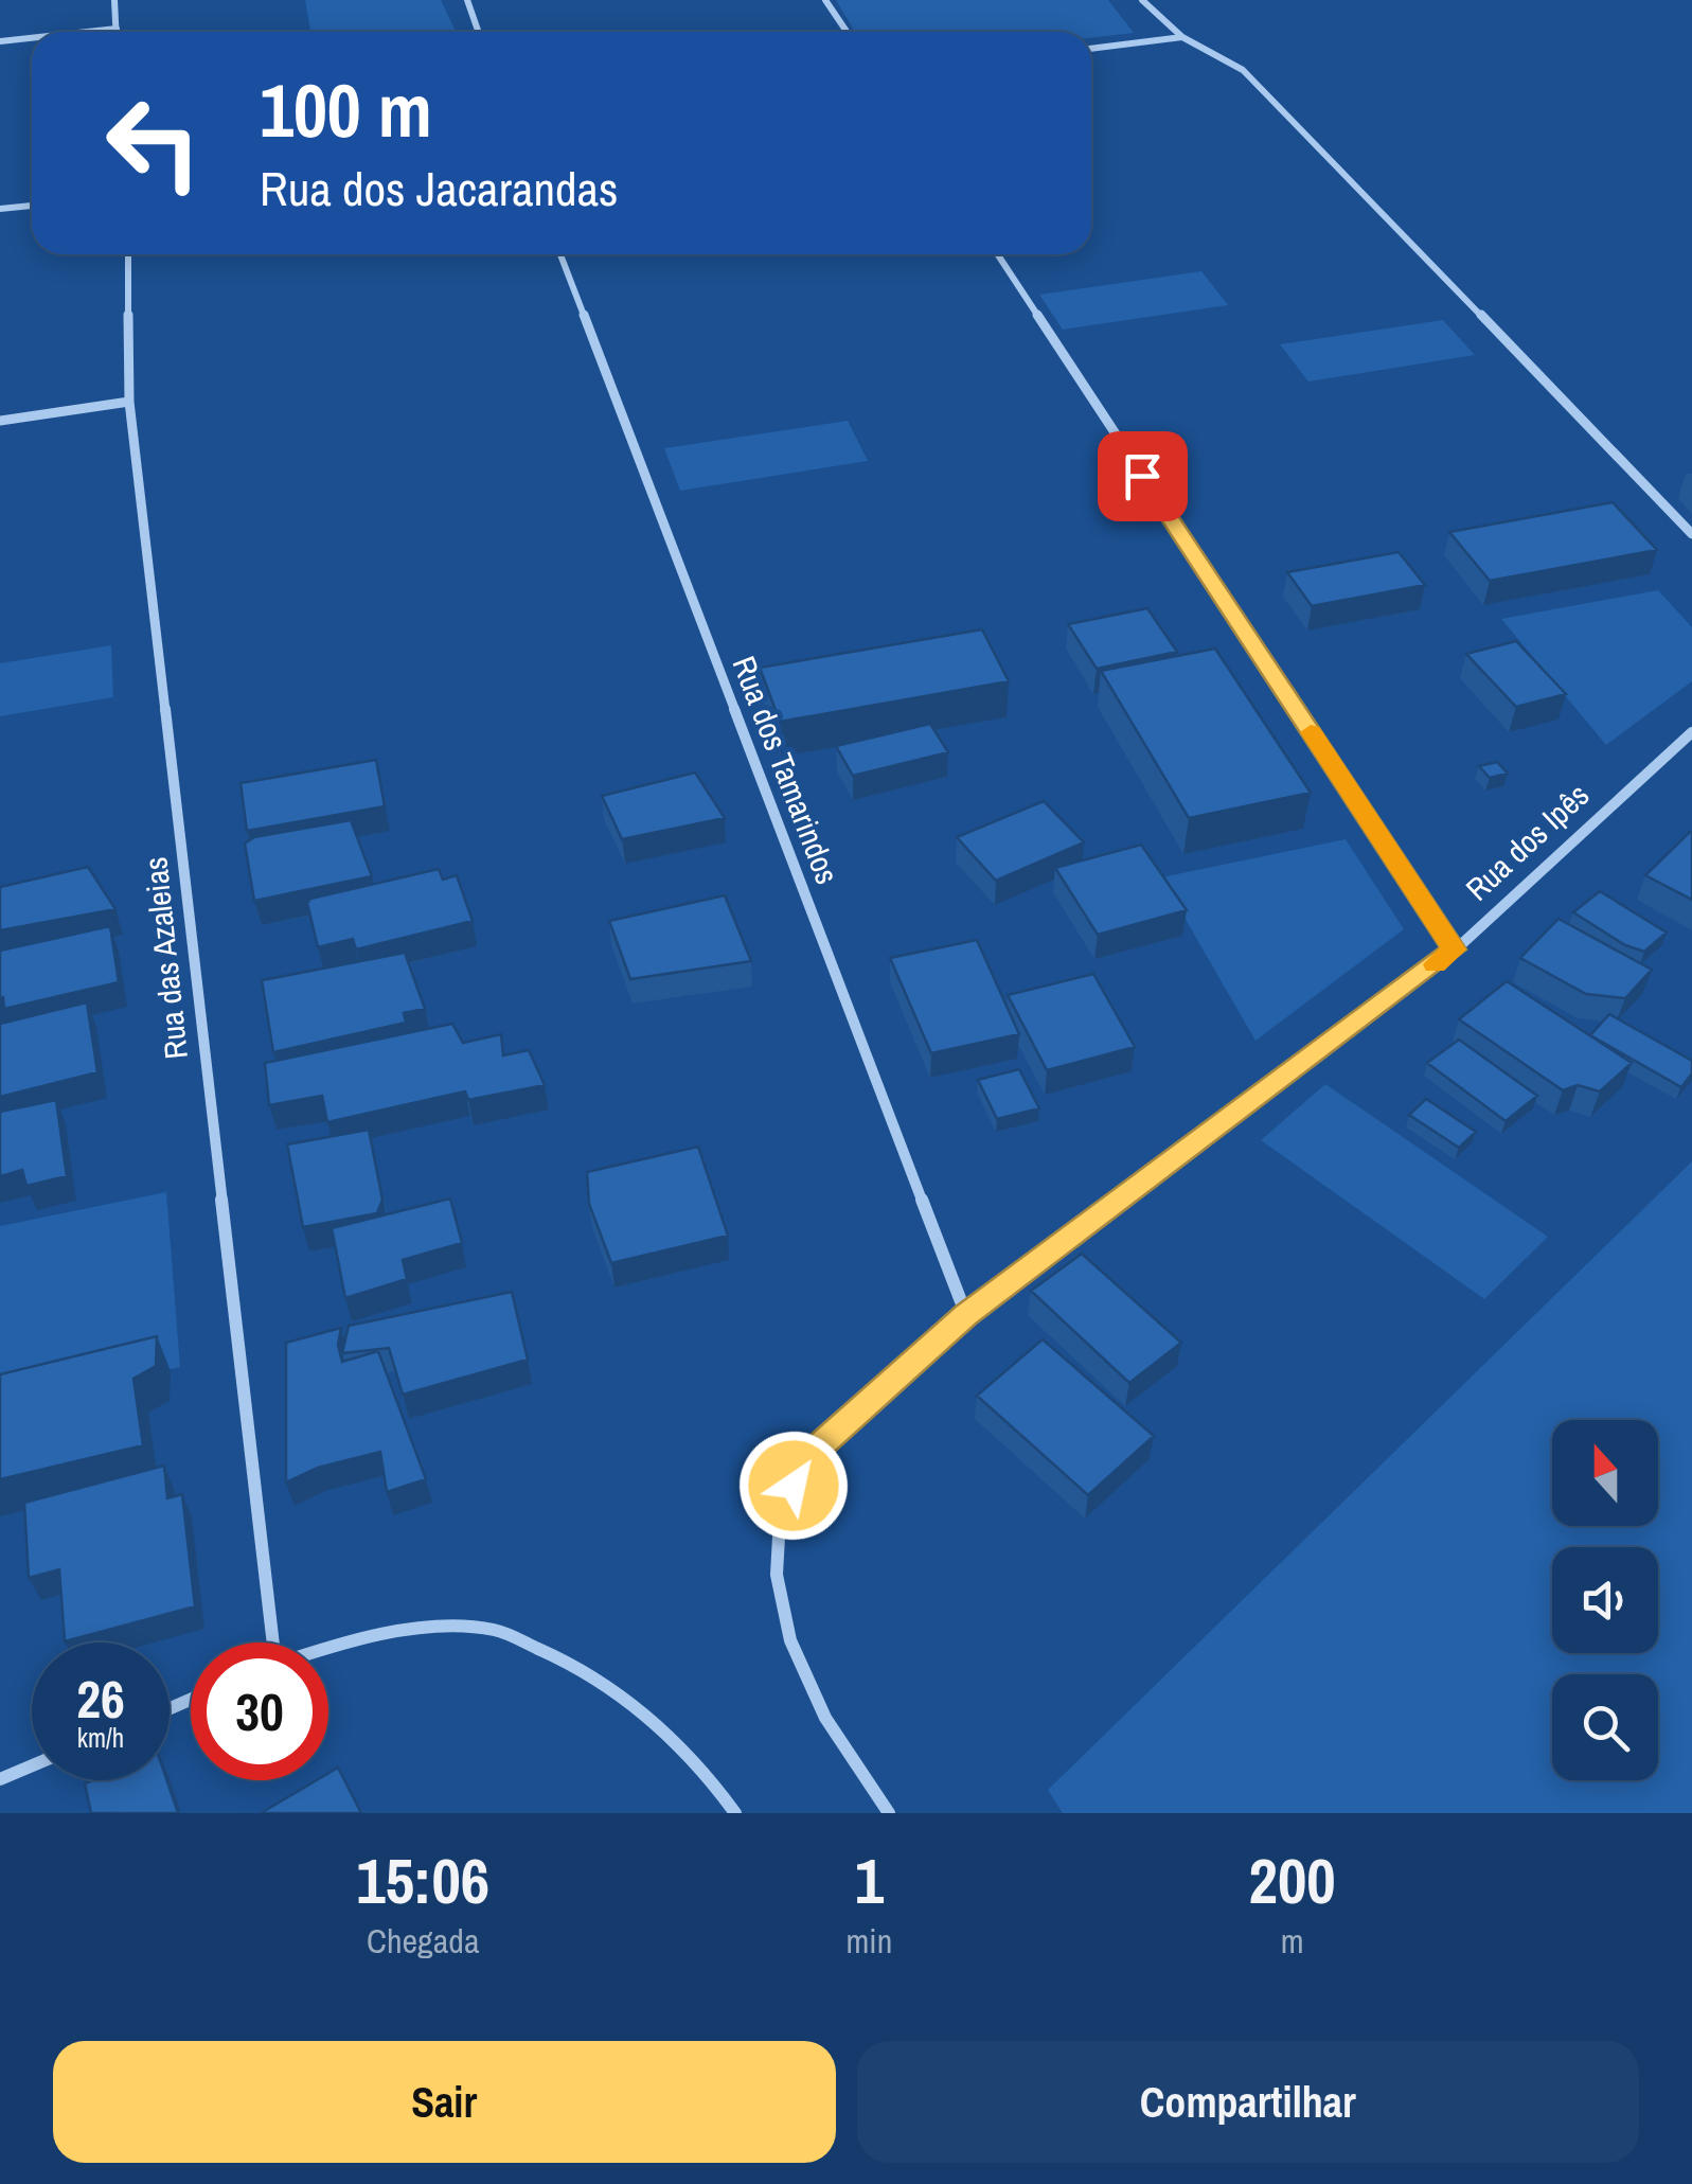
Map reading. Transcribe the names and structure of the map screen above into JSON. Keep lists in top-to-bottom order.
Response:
{
  "streets": {
    "street": ["Rua dos Tamarindos", "Rua dos Ipês", "Rua das Azaleias"]
  },
  "crossings": [
    ["Rua dos Tamarindos", "Rua dos Ipês"]
  ],
  "north": "top",
  "page": {
    "turn": ["100 m", "Rua dos Jacarandas"],
    "speed": "26 km/h",
    "limit": "30",
    "eta": [
      "15:06",
      "Chegada",
      "1",
      "min",
      "200",
      "m"
    ],
    "buttons": ["Sair", "Compartilhar"]
  }
}
